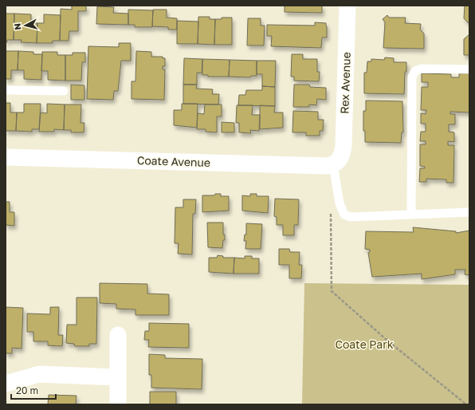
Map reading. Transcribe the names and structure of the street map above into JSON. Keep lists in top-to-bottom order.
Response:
{
  "streets": {
    "street": ["Rex Avenue", "Coate Avenue"]
  },
  "crossings": [
    ["Rex Avenue", "Coate Avenue"]
  ],
  "parks": ["Coate Park"],
  "scale_bar": "20 m",
  "north": "left"
}
